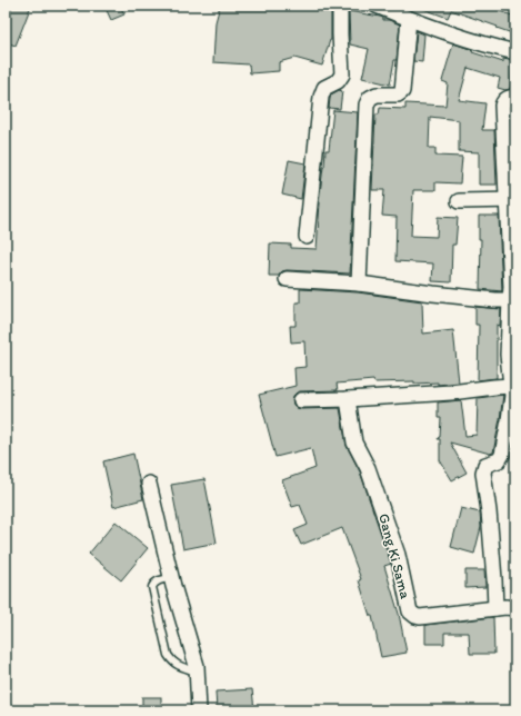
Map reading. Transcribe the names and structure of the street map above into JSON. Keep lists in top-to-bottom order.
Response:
{
  "streets": {
    "street": ["Gang Ki Sama"]
  }
}
